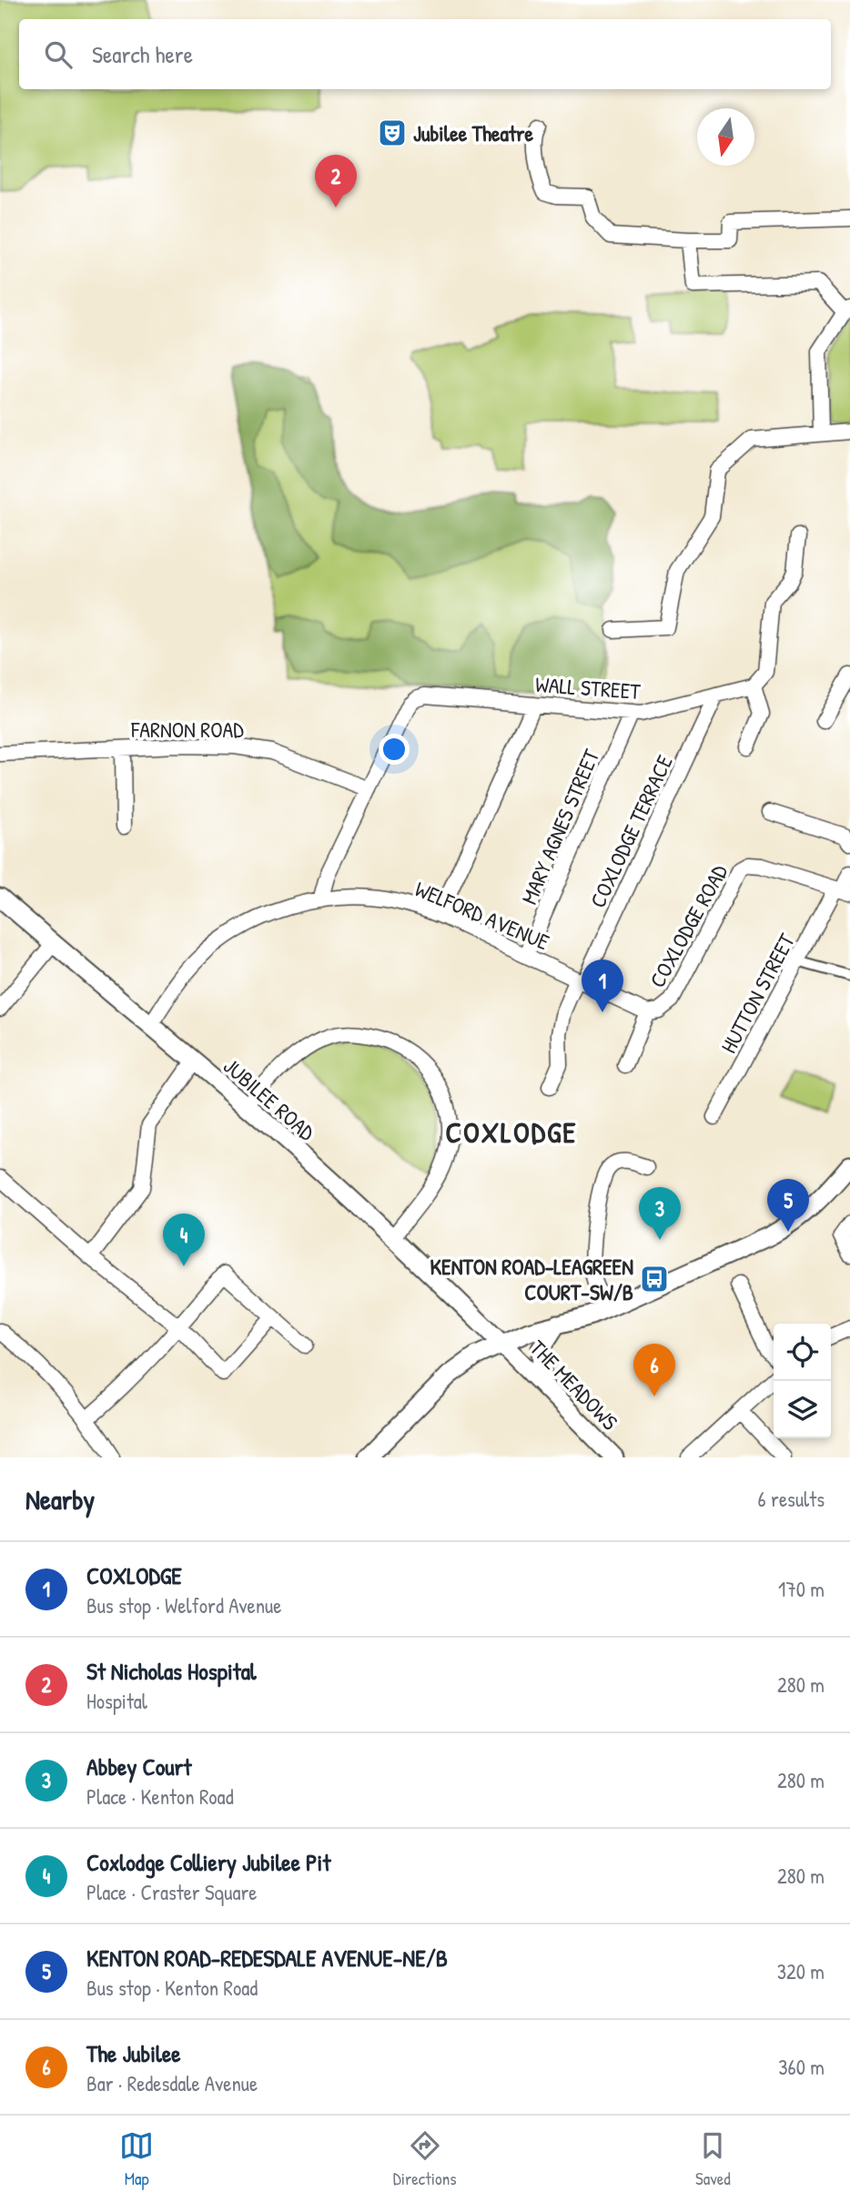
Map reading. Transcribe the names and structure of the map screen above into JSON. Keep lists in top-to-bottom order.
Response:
{
  "streets": {
    "street": [
      "WALL STREET",
      "FARNON ROAD",
      "MARY AGNES STREET",
      "COXLODGE TERRACE",
      "WELFORD AVENUE",
      "COXLODGE ROAD",
      "HUTTON STREET",
      "JUBILEE ROAD",
      "THE MEADOWS"
    ]
  },
  "crossings": [
    ["WALL STREET", "FARNON ROAD"],
    ["WALL STREET", "MARY AGNES STREET"],
    ["WALL STREET", "COXLODGE TERRACE"],
    ["MARY AGNES STREET", "WELFORD AVENUE"],
    ["COXLODGE TERRACE", "WELFORD AVENUE"],
    ["WELFORD AVENUE", "COXLODGE ROAD"],
    ["WELFORD AVENUE", "JUBILEE ROAD"],
    ["COXLODGE ROAD", "HUTTON STREET"],
    ["JUBILEE ROAD", "THE MEADOWS"]
  ],
  "districts": ["COXLODGE"],
  "places": {
    "theatre": ["Jubilee Theatre"],
    "bus stop": ["KENTON ROAD-LEAGREEN COURT-SW/B"]
  },
  "north": "bottom",
  "page": {
    "search": "Search here",
    "pins": [
      "2",
      "1",
      "5",
      "3",
      "4",
      "6"
    ],
    "heading": ["Nearby", "6 results"],
    "list": [
      {
        "mark": "1",
        "name": "COXLODGE",
        "note": "Bus stop · Welford Avenue",
        "value": "170 m"
      },
      {
        "mark": "2",
        "name": "St Nicholas Hospital",
        "note": "Hospital",
        "value": "280 m"
      },
      {
        "mark": "3",
        "name": "Abbey Court",
        "note": "Place · Kenton Road",
        "value": "280 m"
      },
      {
        "mark": "4",
        "name": "Coxlodge Colliery Jubilee Pit",
        "note": "Place · Craster Square",
        "value": "280 m"
      },
      {
        "mark": "5",
        "name": "KENTON ROAD-REDESDALE AVENUE-NE/B",
        "note": "Bus stop · Kenton Road",
        "value": "320 m"
      },
      {
        "mark": "6",
        "name": "The Jubilee",
        "note": "Bar · Redesdale Avenue",
        "value": "360 m"
      }
    ],
    "nav": ["Map", "Directions", "Saved"]
  }
}
